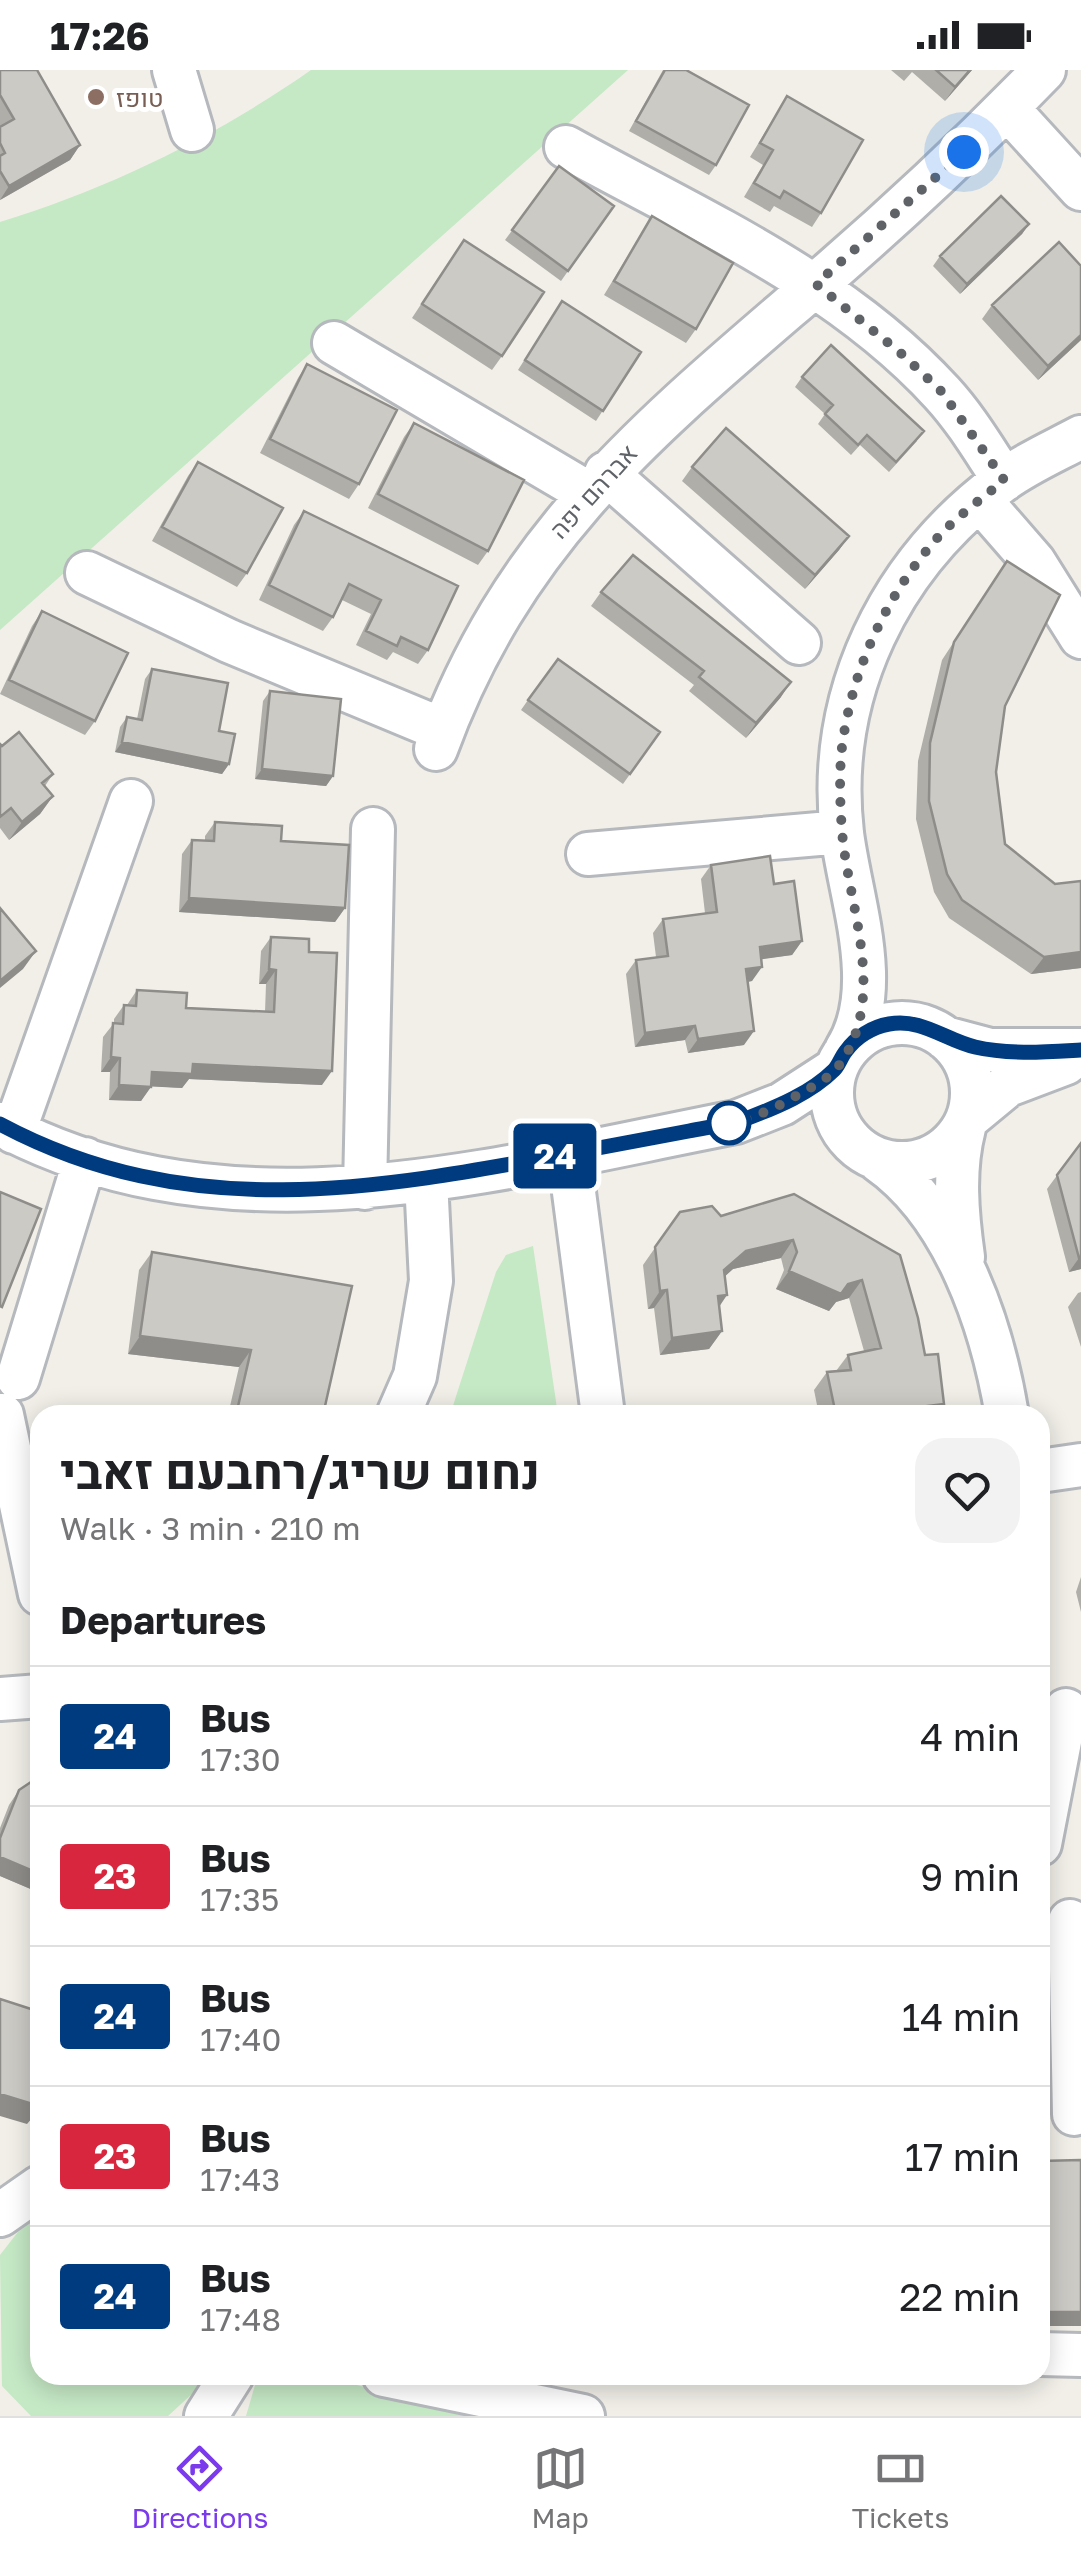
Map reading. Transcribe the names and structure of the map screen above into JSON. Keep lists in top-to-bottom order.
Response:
{
  "streets": {
    "street": ["אברהם יפה"]
  },
  "places": ["טופז"],
  "lines": ["bus line 24"],
  "page": {
    "status": "17:26",
    "on_map": "24",
    "heading": [
      ["נחום שריג/רחבעם זאבי", "Walk · 3 min · 210 m"],
      "Departures"
    ],
    "list": [
      {
        "mark": "24",
        "name": "Bus",
        "note": "17:30",
        "value": "4 min"
      },
      {
        "mark": "23",
        "name": "Bus",
        "note": "17:35",
        "value": "9 min"
      },
      {
        "mark": "24",
        "name": "Bus",
        "note": "17:40",
        "value": "14 min"
      },
      {
        "mark": "23",
        "name": "Bus",
        "note": "17:43",
        "value": "17 min"
      },
      {
        "mark": "24",
        "name": "Bus",
        "note": "17:48",
        "value": "22 min"
      }
    ],
    "tabs": ["Directions", "Map", "Tickets"]
  }
}
